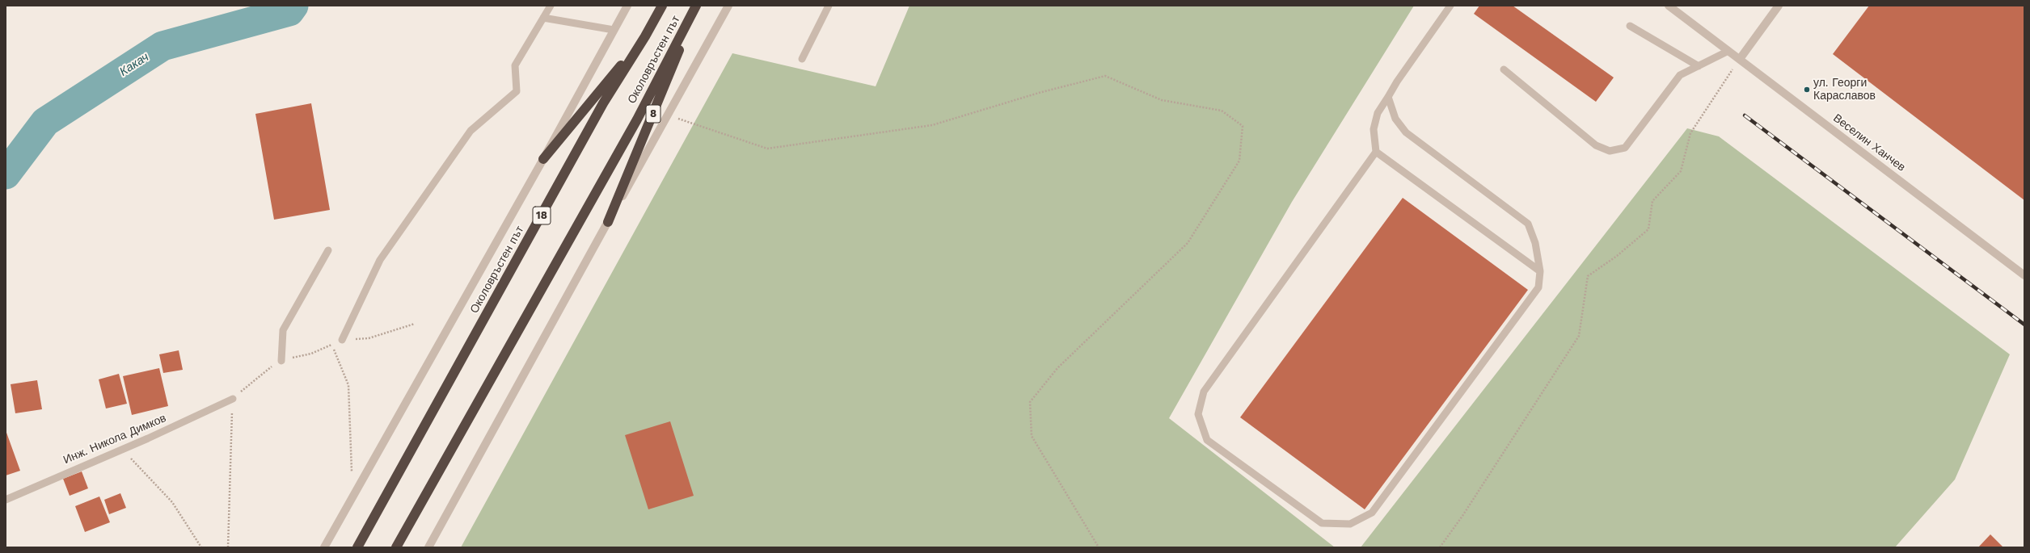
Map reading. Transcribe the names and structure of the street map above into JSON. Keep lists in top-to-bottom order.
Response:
{
  "streets": {
    "highway": ["Околовръстен път", "8", "18"],
    "street": ["Веселин Ханчев"],
    "lane": ["Инж. Никола Димков"]
  },
  "crossings": [
    ["Околовръстен път", "8"]
  ],
  "water": ["Какач"],
  "places": ["ул. Георги Караславов"]
}
